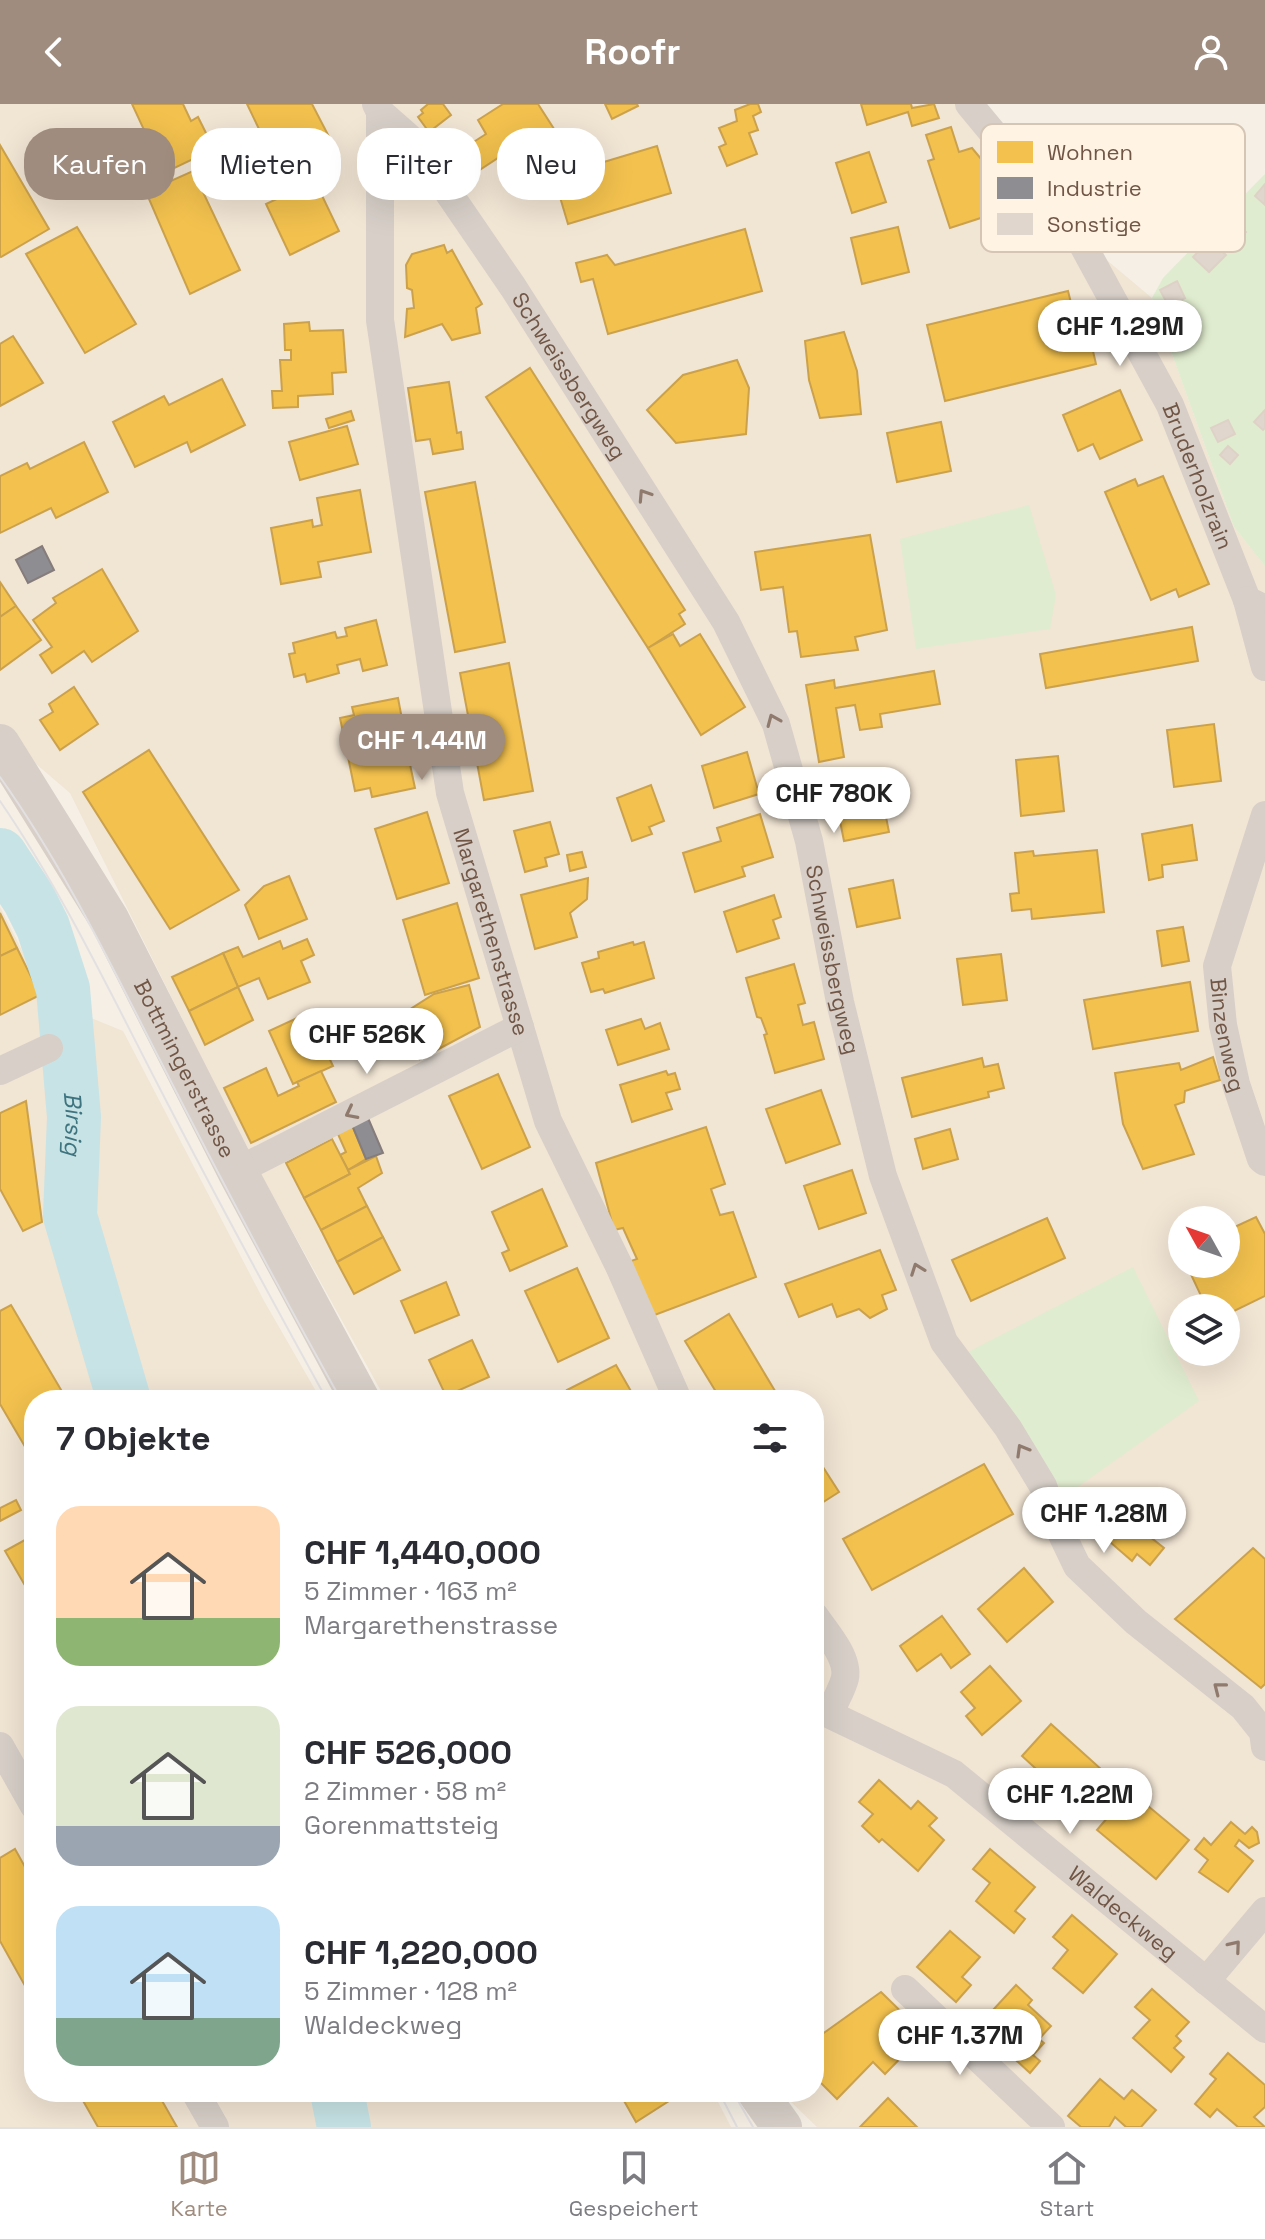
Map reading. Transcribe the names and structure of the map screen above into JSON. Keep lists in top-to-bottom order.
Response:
{
  "streets": {
    "main road": ["Bottmingerstrasse"],
    "street": [
      "Schweissbergweg",
      "Bruderholzrain",
      "Margarethenstrasse",
      "Binzenweg",
      "Waldeckweg"
    ]
  },
  "crossings": [
    ["Schweissbergweg", "Margarethenstrasse"]
  ],
  "one_way": ["Schweissbergweg"],
  "water": ["Birsig"],
  "legend": ["Wohnen", "Industrie", "Sonstige"],
  "north": "top left",
  "page": {
    "header": "Roofr",
    "chip": [
      "Kaufen",
      "Mieten",
      "Filter",
      "Neu"
    ],
    "price": [
      "CHF 1.29M",
      "CHF 1.44M",
      "CHF 780K",
      "CHF 526K",
      "CHF 1.28M",
      "CHF 1.22M",
      "CHF 1.37M"
    ],
    "heading": "7 Objekte",
    "list": [
      {
        "name": "CHF 1,440,000",
        "note": "5 Zimmer · 163 m² · Margarethenstrasse"
      },
      {
        "name": "CHF 526,000",
        "note": "2 Zimmer · 58 m² · Gorenmattsteig"
      },
      {
        "name": "CHF 1,220,000",
        "note": "5 Zimmer · 128 m² · Waldeckweg"
      }
    ],
    "tabs": ["Karte", "Gespeichert", "Start"]
  }
}
